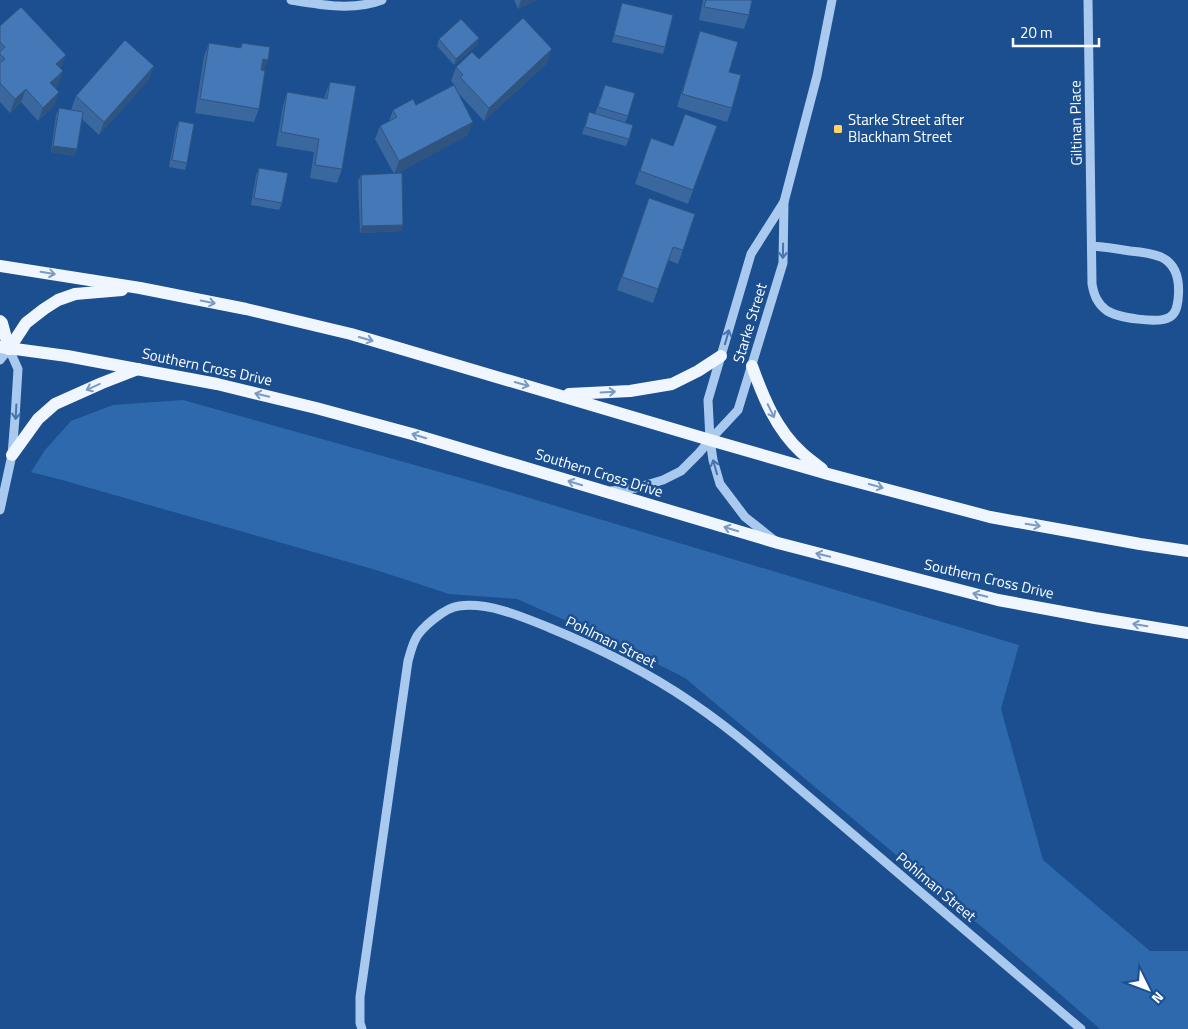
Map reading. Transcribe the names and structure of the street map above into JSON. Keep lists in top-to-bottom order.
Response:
{
  "streets": {
    "main road": ["Southern Cross Drive"],
    "street": ["Giltinan Place", "Starke Street", "Pohlman Street"]
  },
  "crossings": [
    ["Starke Street", "Southern Cross Drive"]
  ],
  "places": {
    "transit": ["Starke Street after Blackham Street"]
  },
  "scale_bar": "20 m",
  "north": "bottom right"
}
